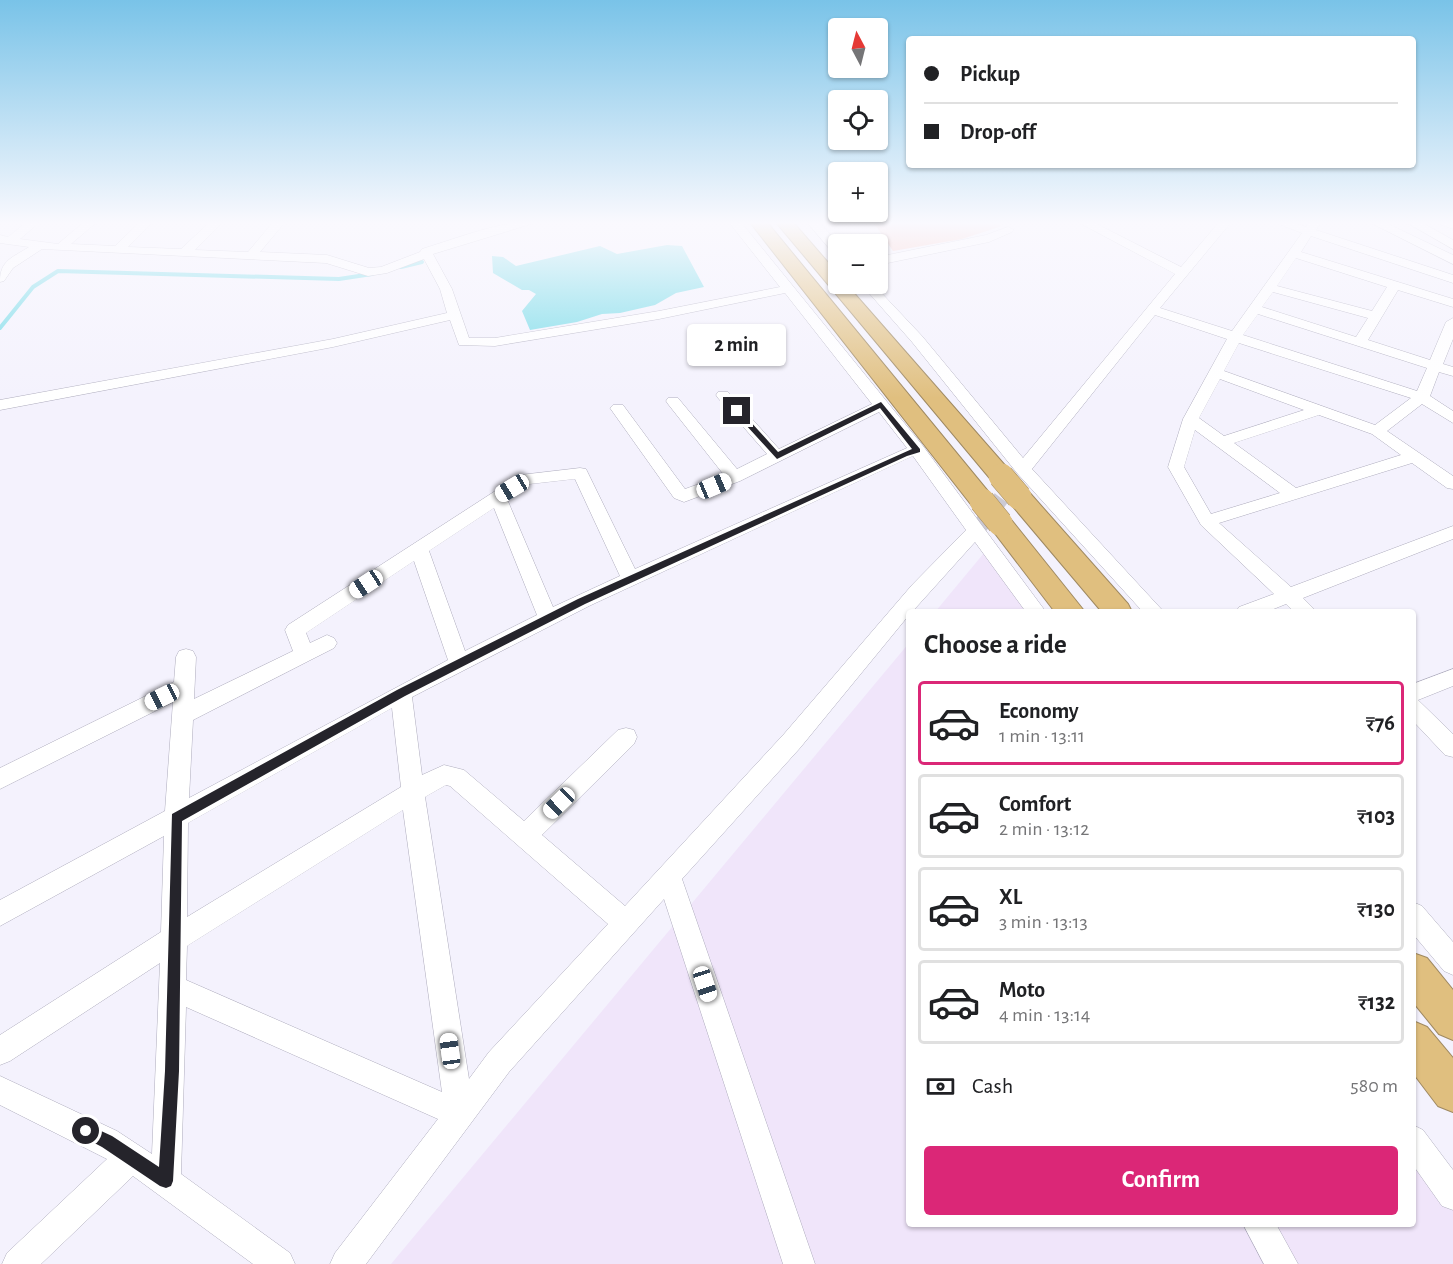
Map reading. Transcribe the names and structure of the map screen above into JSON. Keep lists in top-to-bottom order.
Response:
{
  "north": "top",
  "page": {
    "map_buttons": ["+", "−"],
    "banner": ["Pickup", "Drop-off"],
    "bubble": "2 min",
    "heading": "Choose a ride",
    "list": [
      {
        "name": "Economy",
        "note": "1 min · 13:11",
        "value": "₹76"
      },
      {
        "name": "Comfort",
        "note": "2 min · 13:12",
        "value": "₹103"
      },
      {
        "name": "XL",
        "note": "3 min · 13:13",
        "value": "₹130"
      },
      {
        "name": "Moto",
        "note": "4 min · 13:14",
        "value": "₹132"
      }
    ],
    "pay": ["Cash", "580 m"],
    "buttons": "Confirm"
  }
}
